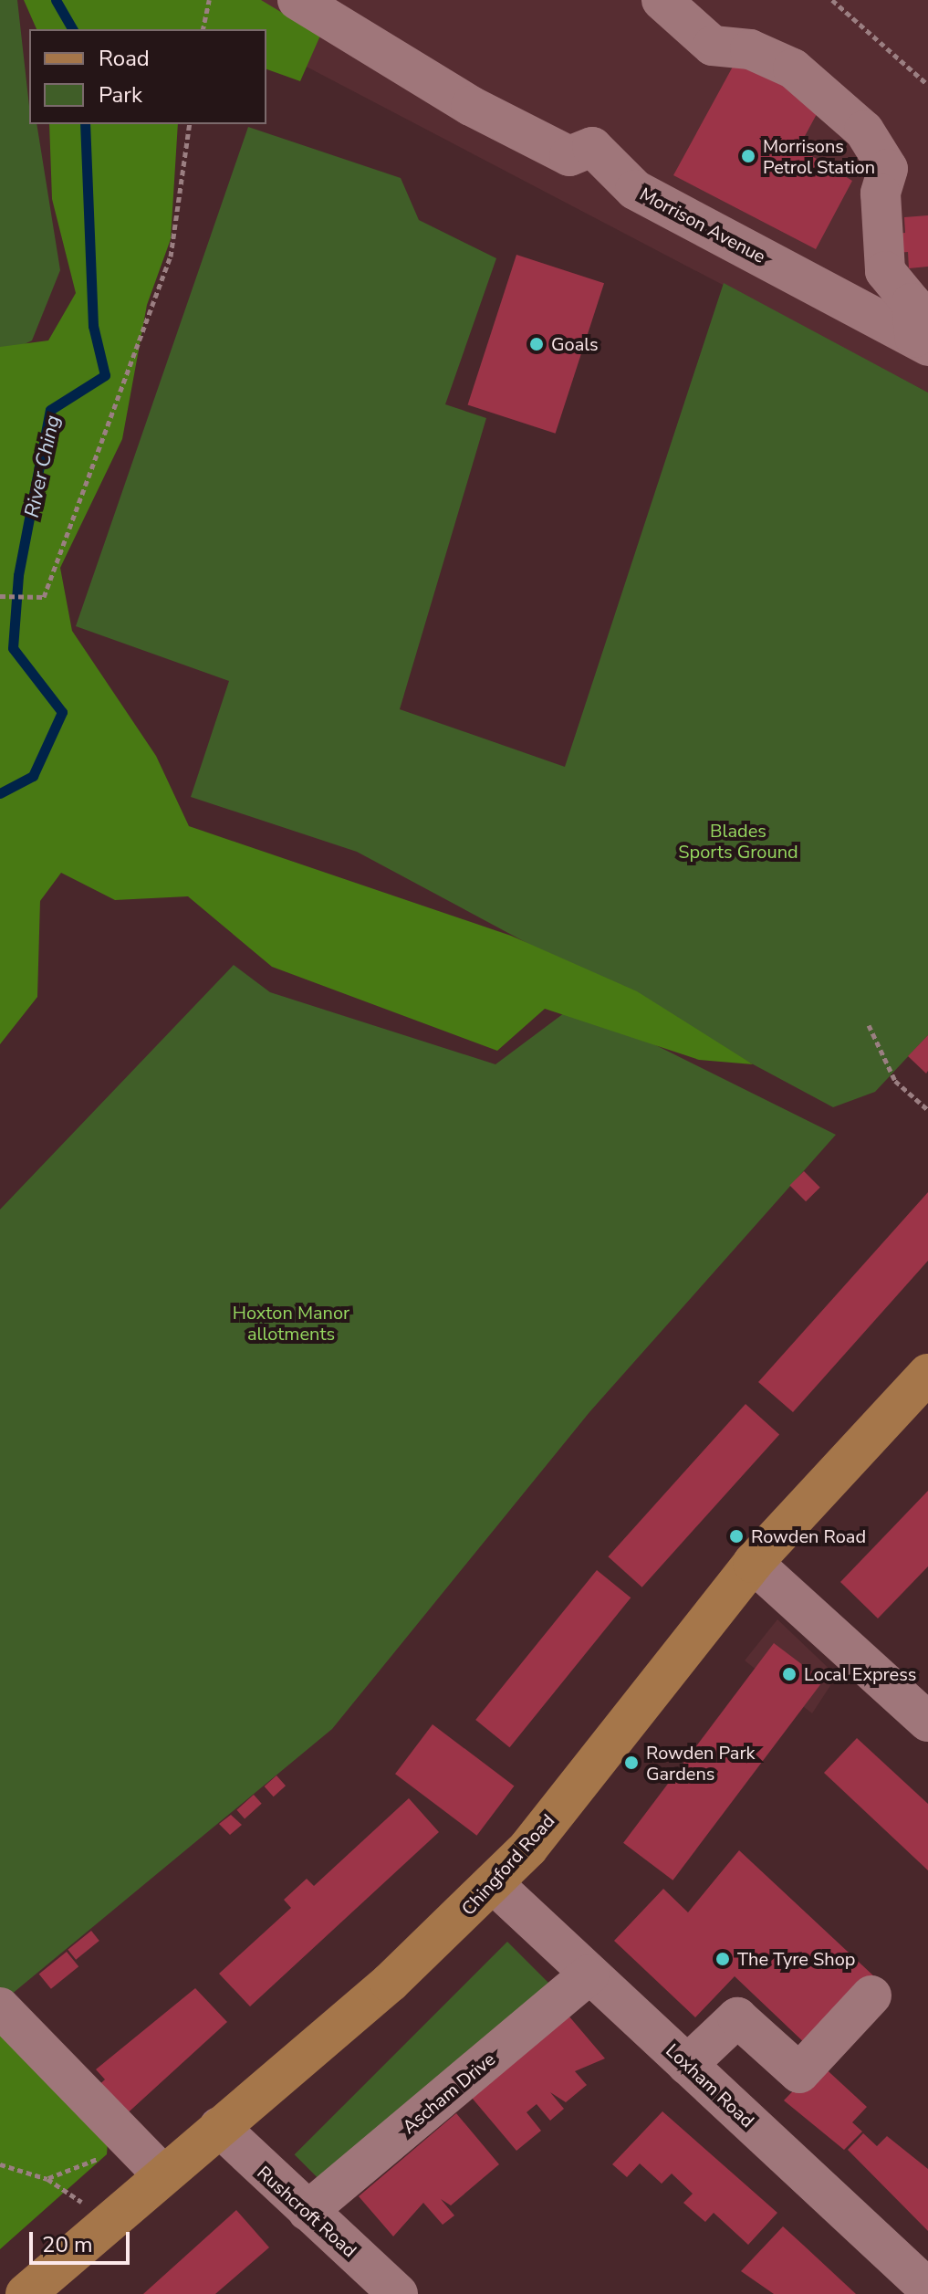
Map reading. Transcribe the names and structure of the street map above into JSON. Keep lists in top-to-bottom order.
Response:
{
  "streets": {
    "main road": ["Chingford Road"],
    "street": [
      "Morrison Avenue",
      "Loxham Road",
      "Ascham Drive",
      "Rushcroft Road"
    ]
  },
  "crossings": [
    ["Chingford Road", "Loxham Road"],
    ["Chingford Road", "Rushcroft Road"],
    ["Loxham Road", "Ascham Drive"],
    ["Ascham Drive", "Rushcroft Road"]
  ],
  "water": ["River Ching"],
  "parks": ["Blades Sports Ground", "Hoxton Manor allotments"],
  "places": [
    "Morrisons Petrol Station",
    "Goals",
    "Rowden Road",
    "Local Express",
    "Rowden Park Gardens",
    "The Tyre Shop"
  ],
  "legend": ["Road", "Park"],
  "scale_bar": "20 m"
}
